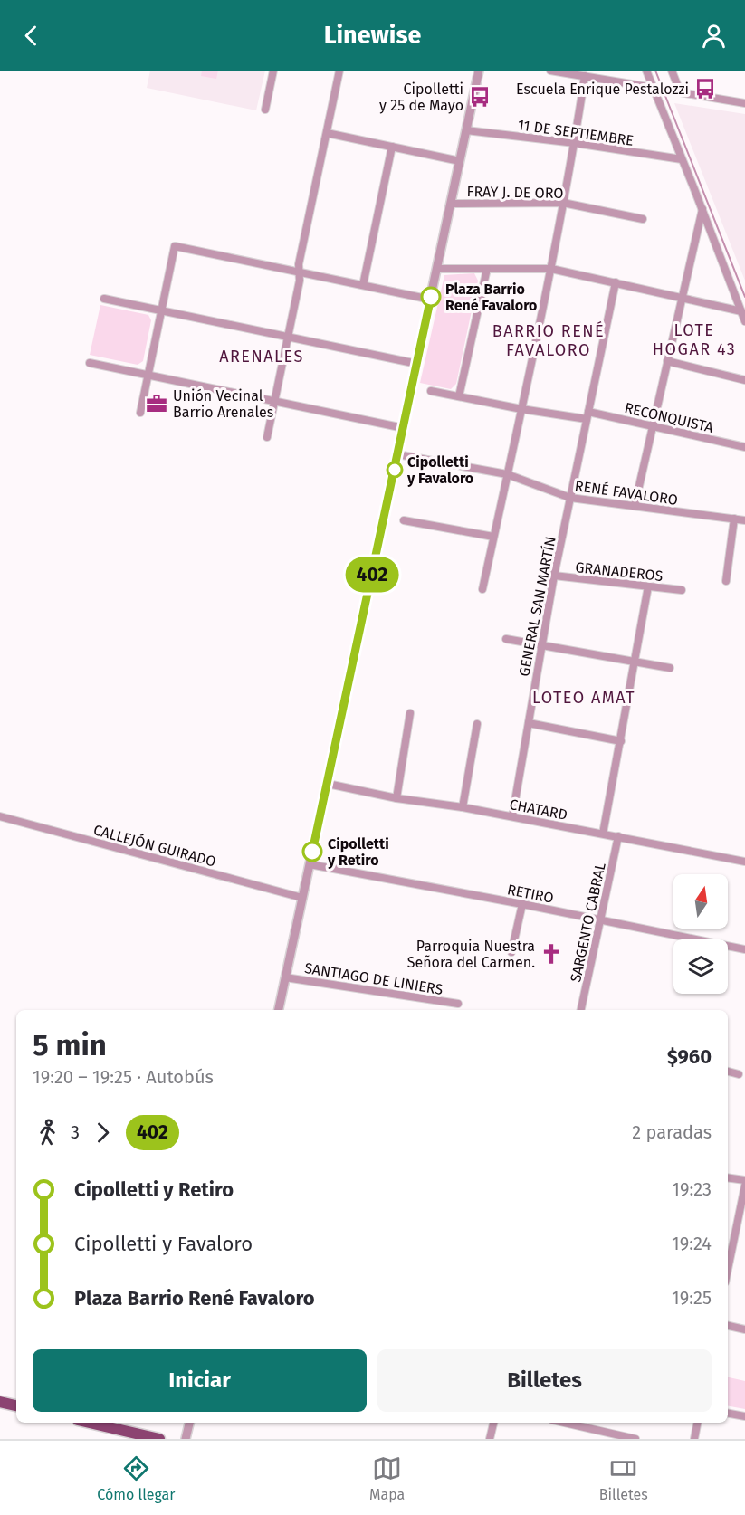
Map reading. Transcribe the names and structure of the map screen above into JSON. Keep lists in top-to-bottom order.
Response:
{
  "streets": {
    "street": [
      "11 DE SEPTIEMBRE",
      "FRAY J. DE ORO",
      "RECONQUISTA",
      "RENÉ FAVALORO",
      "GRANADEROS",
      "GENERAL SAN MARTÍN",
      "CHATARD",
      "CALLEJÓN GUIRADO",
      "RETIRO",
      "SARGENTO CABRAL",
      "SANTIAGO DE LINIERS"
    ]
  },
  "crossings": [
    ["RECONQUISTA", "GENERAL SAN MARTÍN"],
    ["RENÉ FAVALORO", "GENERAL SAN MARTÍN"],
    ["GRANADEROS", "GENERAL SAN MARTÍN"],
    ["GENERAL SAN MARTÍN", "CHATARD"],
    ["CHATARD", "SARGENTO CABRAL"],
    ["RETIRO", "SARGENTO CABRAL"]
  ],
  "districts": [
    "LOTE HOGAR 43",
    "BARRIO RENÉ FAVALORO",
    "ARENALES",
    "LOTEO AMAT"
  ],
  "places": {
    "bus stop": ["Escuela Enrique Pestalozzi", "Cipolletti y 25 de Mayo"],
    "other": ["Plaza Barrio René Favaloro", "Cipolletti y Favaloro", "Cipolletti y Retiro"],
    "office": ["Unión Vecinal Barrio Arenales"],
    "church": ["Parroquia Nuestra Señora del Carmen."]
  },
  "lines": ["bus line 402"],
  "north": "top",
  "page": {
    "header": "Linewise",
    "on_map": "402",
    "heading": ["5 min", "19:20 – 19:25 · Autobús", "$960"],
    "legs": ["3", "402", "2 paradas"],
    "list": [
      {
        "name": "Cipolletti y Retiro",
        "value": "19:23"
      },
      {
        "name": "Cipolletti y Favaloro",
        "value": "19:24"
      },
      {
        "name": "Plaza Barrio René Favaloro",
        "value": "19:25"
      }
    ],
    "buttons": ["Iniciar", "Billetes"],
    "tabs": ["Cómo llegar", "Mapa", "Billetes"]
  }
}
